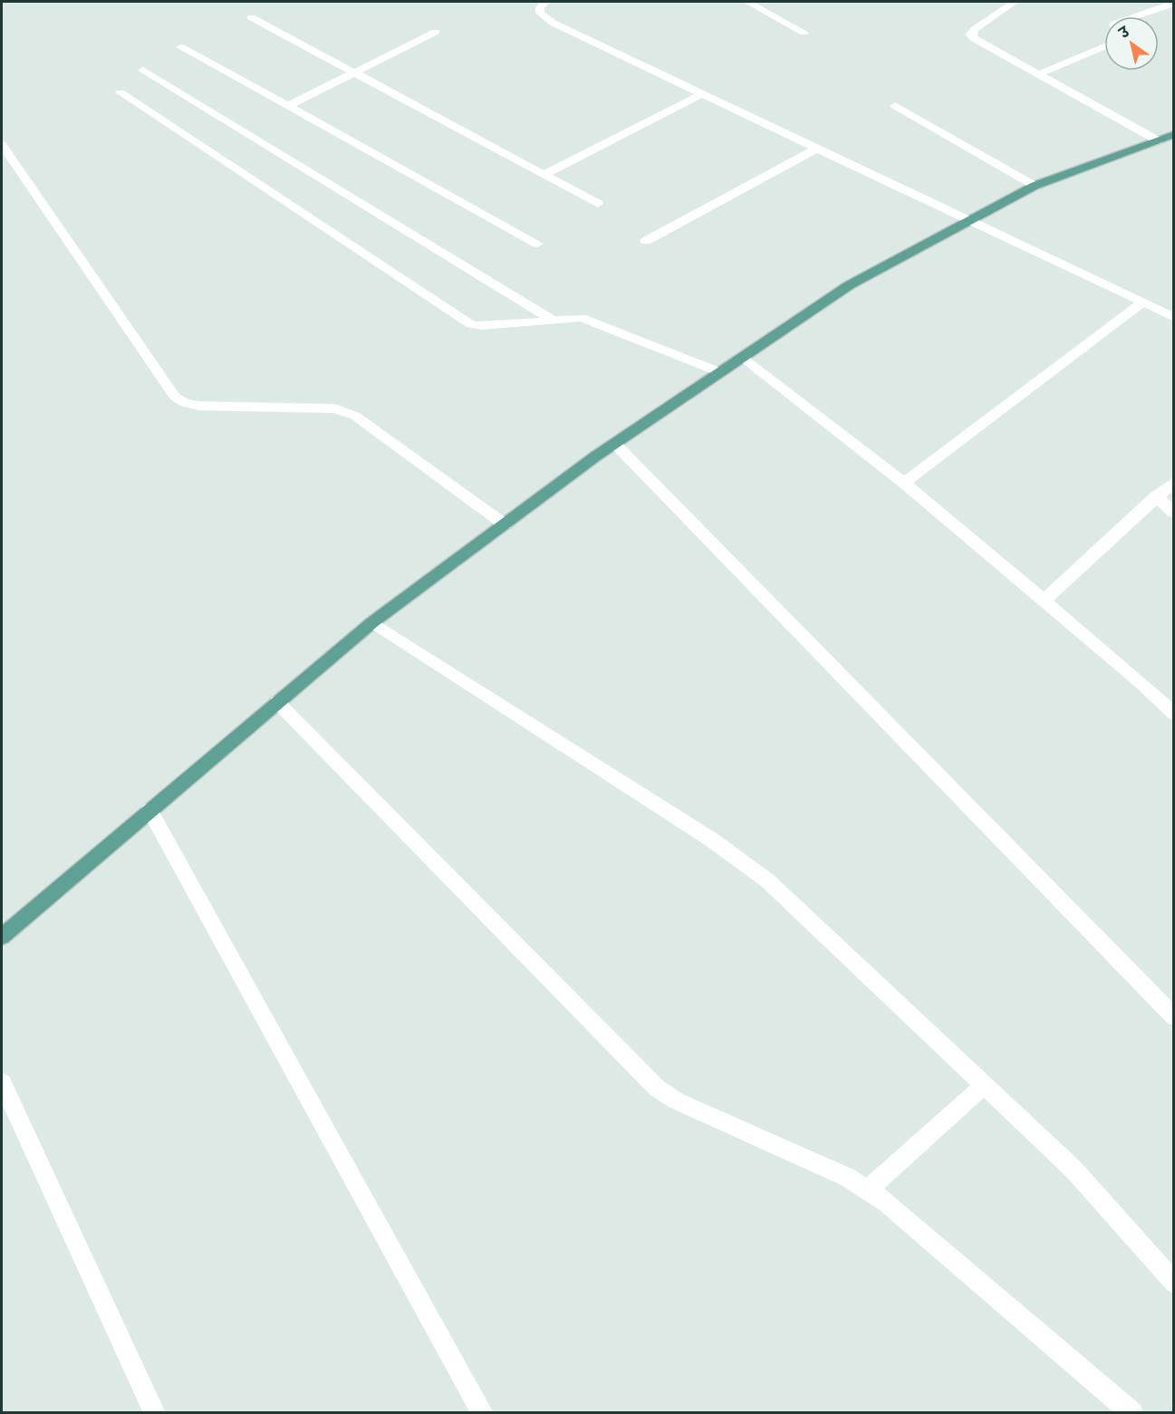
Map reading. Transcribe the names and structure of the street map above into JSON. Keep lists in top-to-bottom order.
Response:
{
  "north": "top left"
}
